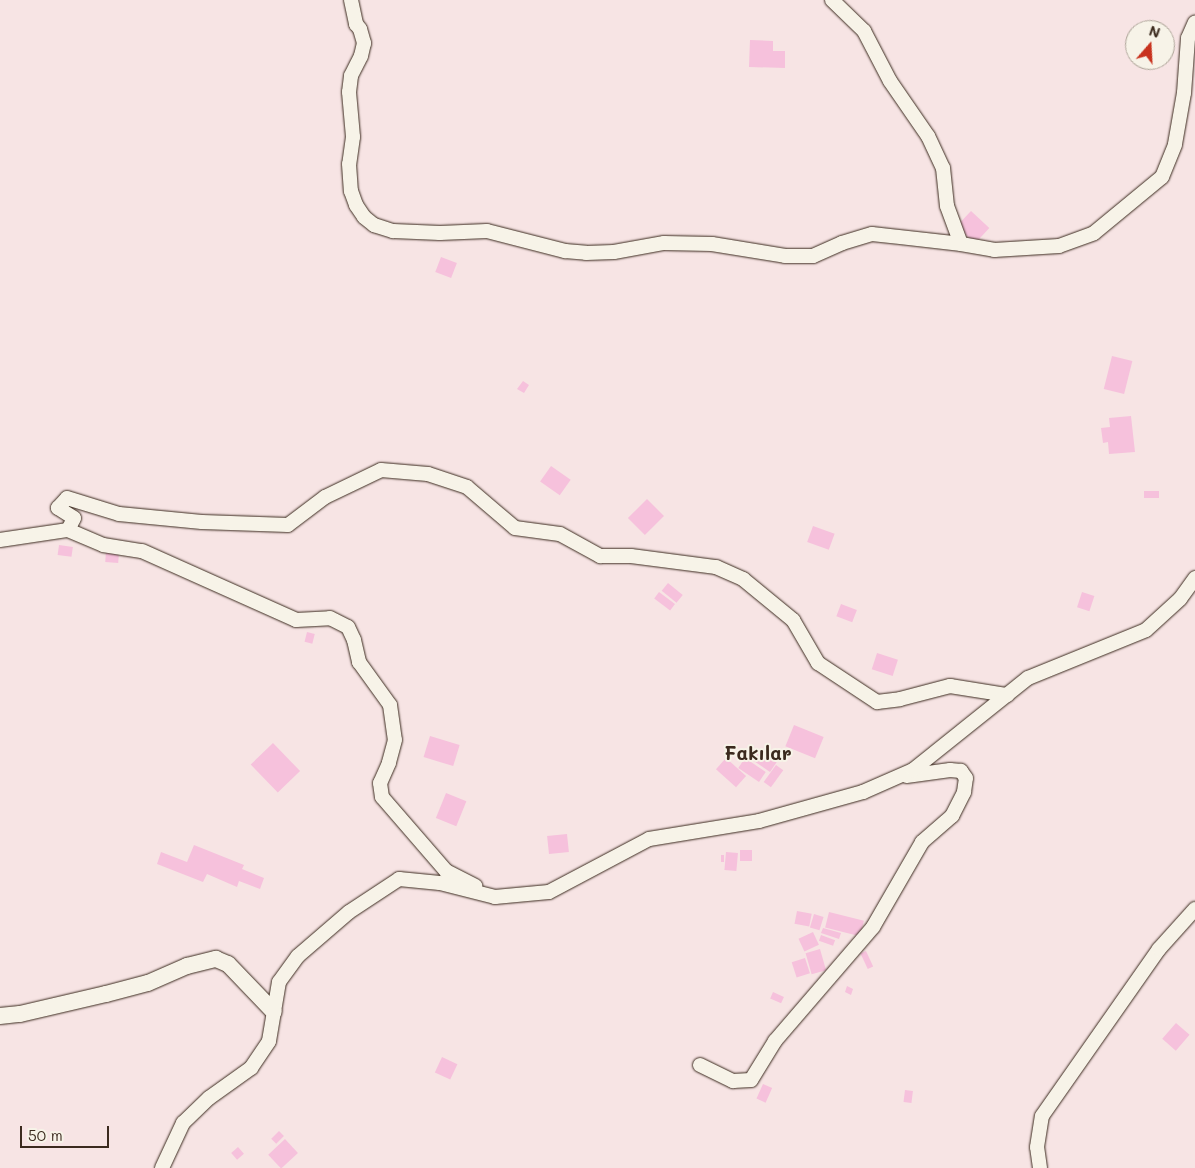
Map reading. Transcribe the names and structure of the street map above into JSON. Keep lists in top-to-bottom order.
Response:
{
  "districts": ["Fakılar"],
  "scale_bar": "50 m",
  "north": "top"
}
